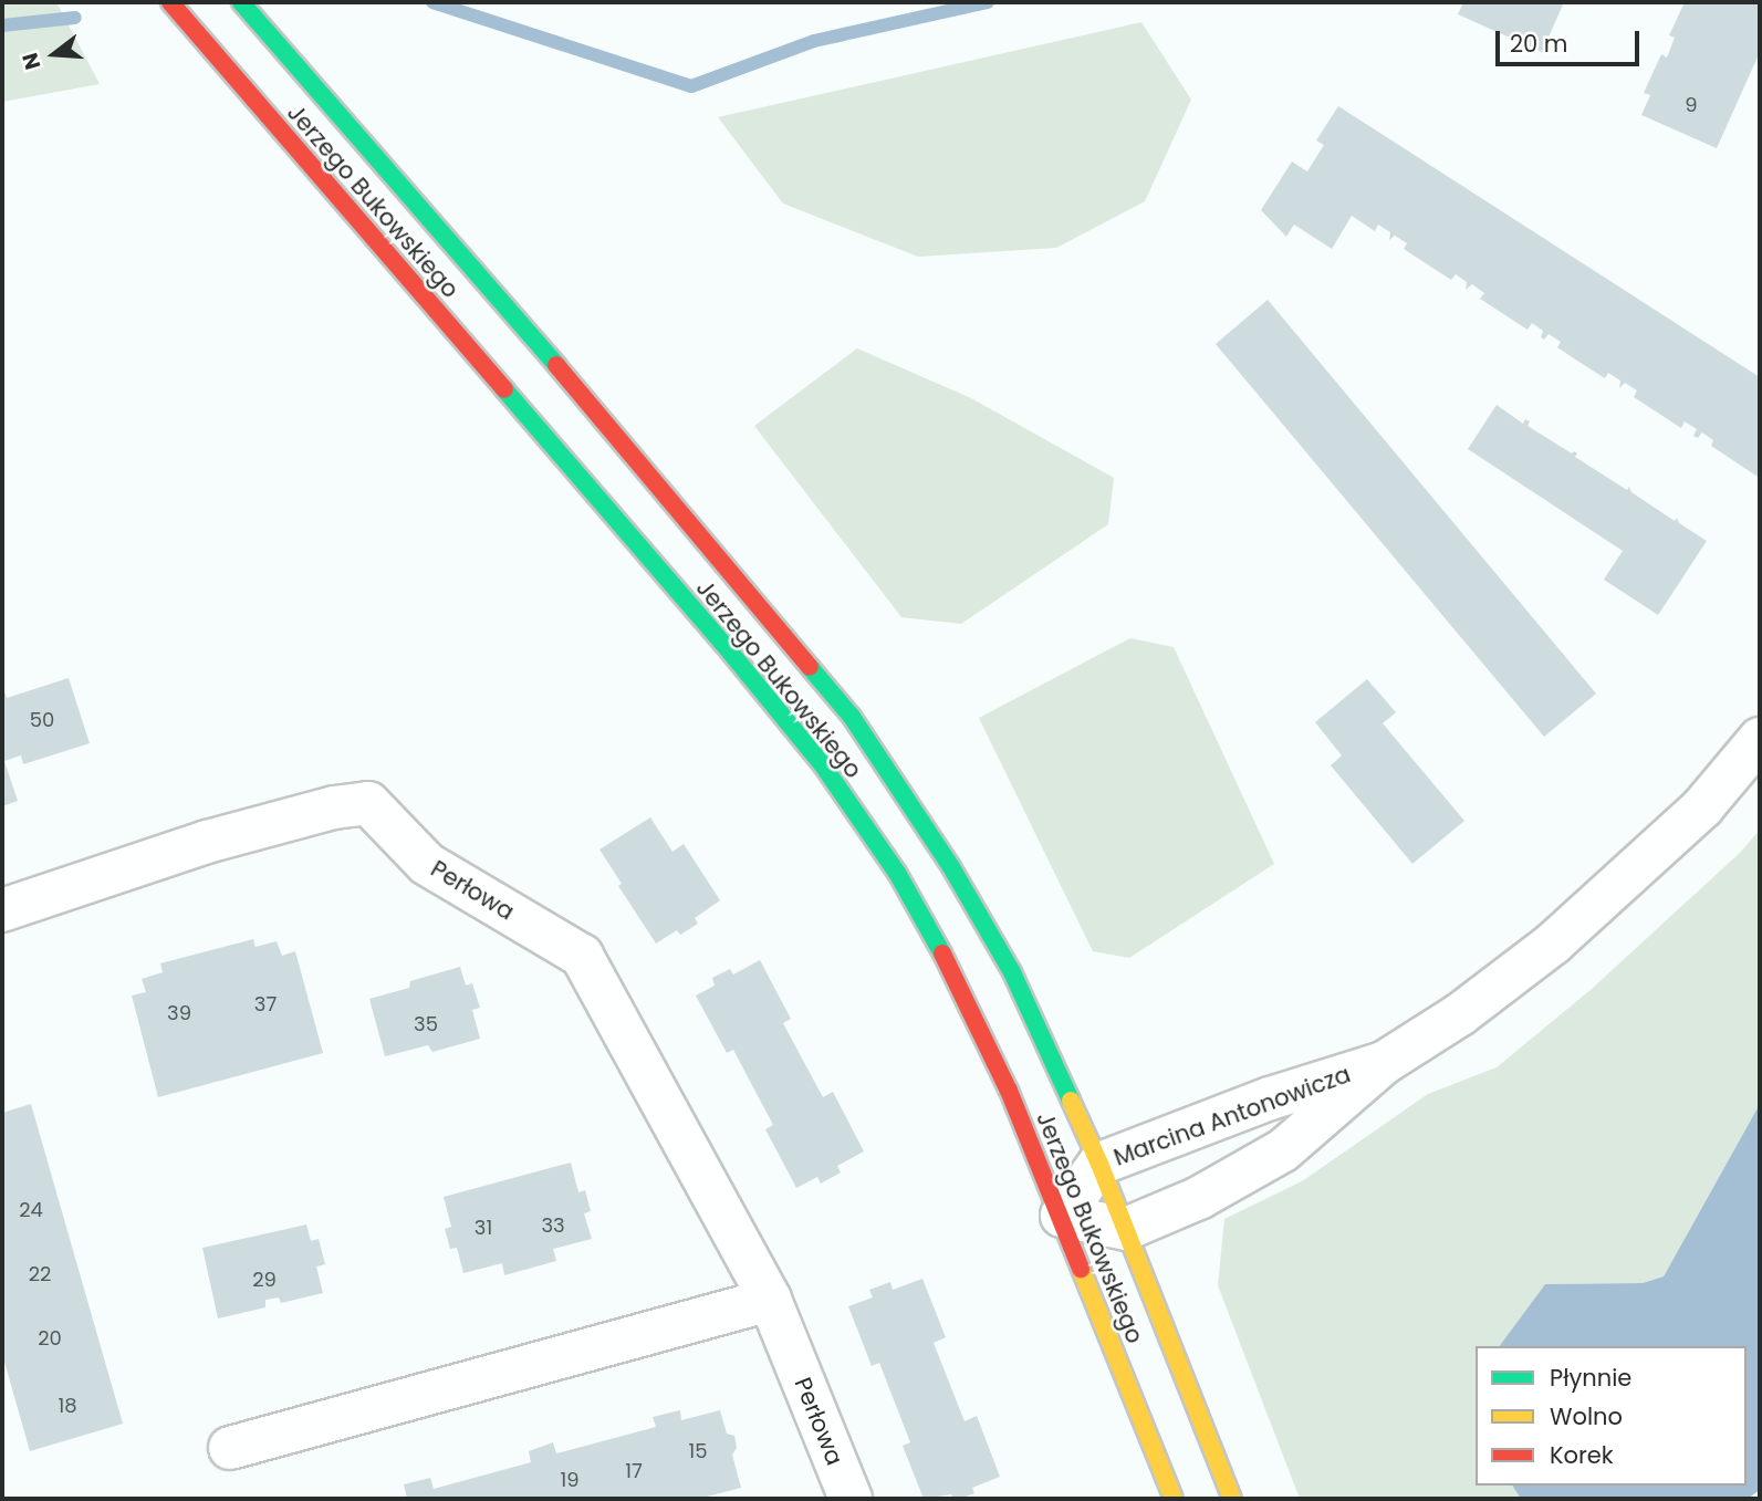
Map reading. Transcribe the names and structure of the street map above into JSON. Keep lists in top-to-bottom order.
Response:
{
  "streets": {
    "street": ["Jerzego Bukowskiego", "Perłowa", "Marcina Antonowicza"]
  },
  "crossings": [
    ["Jerzego Bukowskiego", "Marcina Antonowicza"]
  ],
  "house_numbers": [
    "9",
    "50",
    "37",
    "39",
    "35",
    "24",
    "33",
    "31",
    "22",
    "29",
    "20",
    "18",
    "15",
    "17",
    "19"
  ],
  "legend": ["Płynnie", "Wolno", "Korek"],
  "scale_bar": "20 m",
  "north": "left"
}
